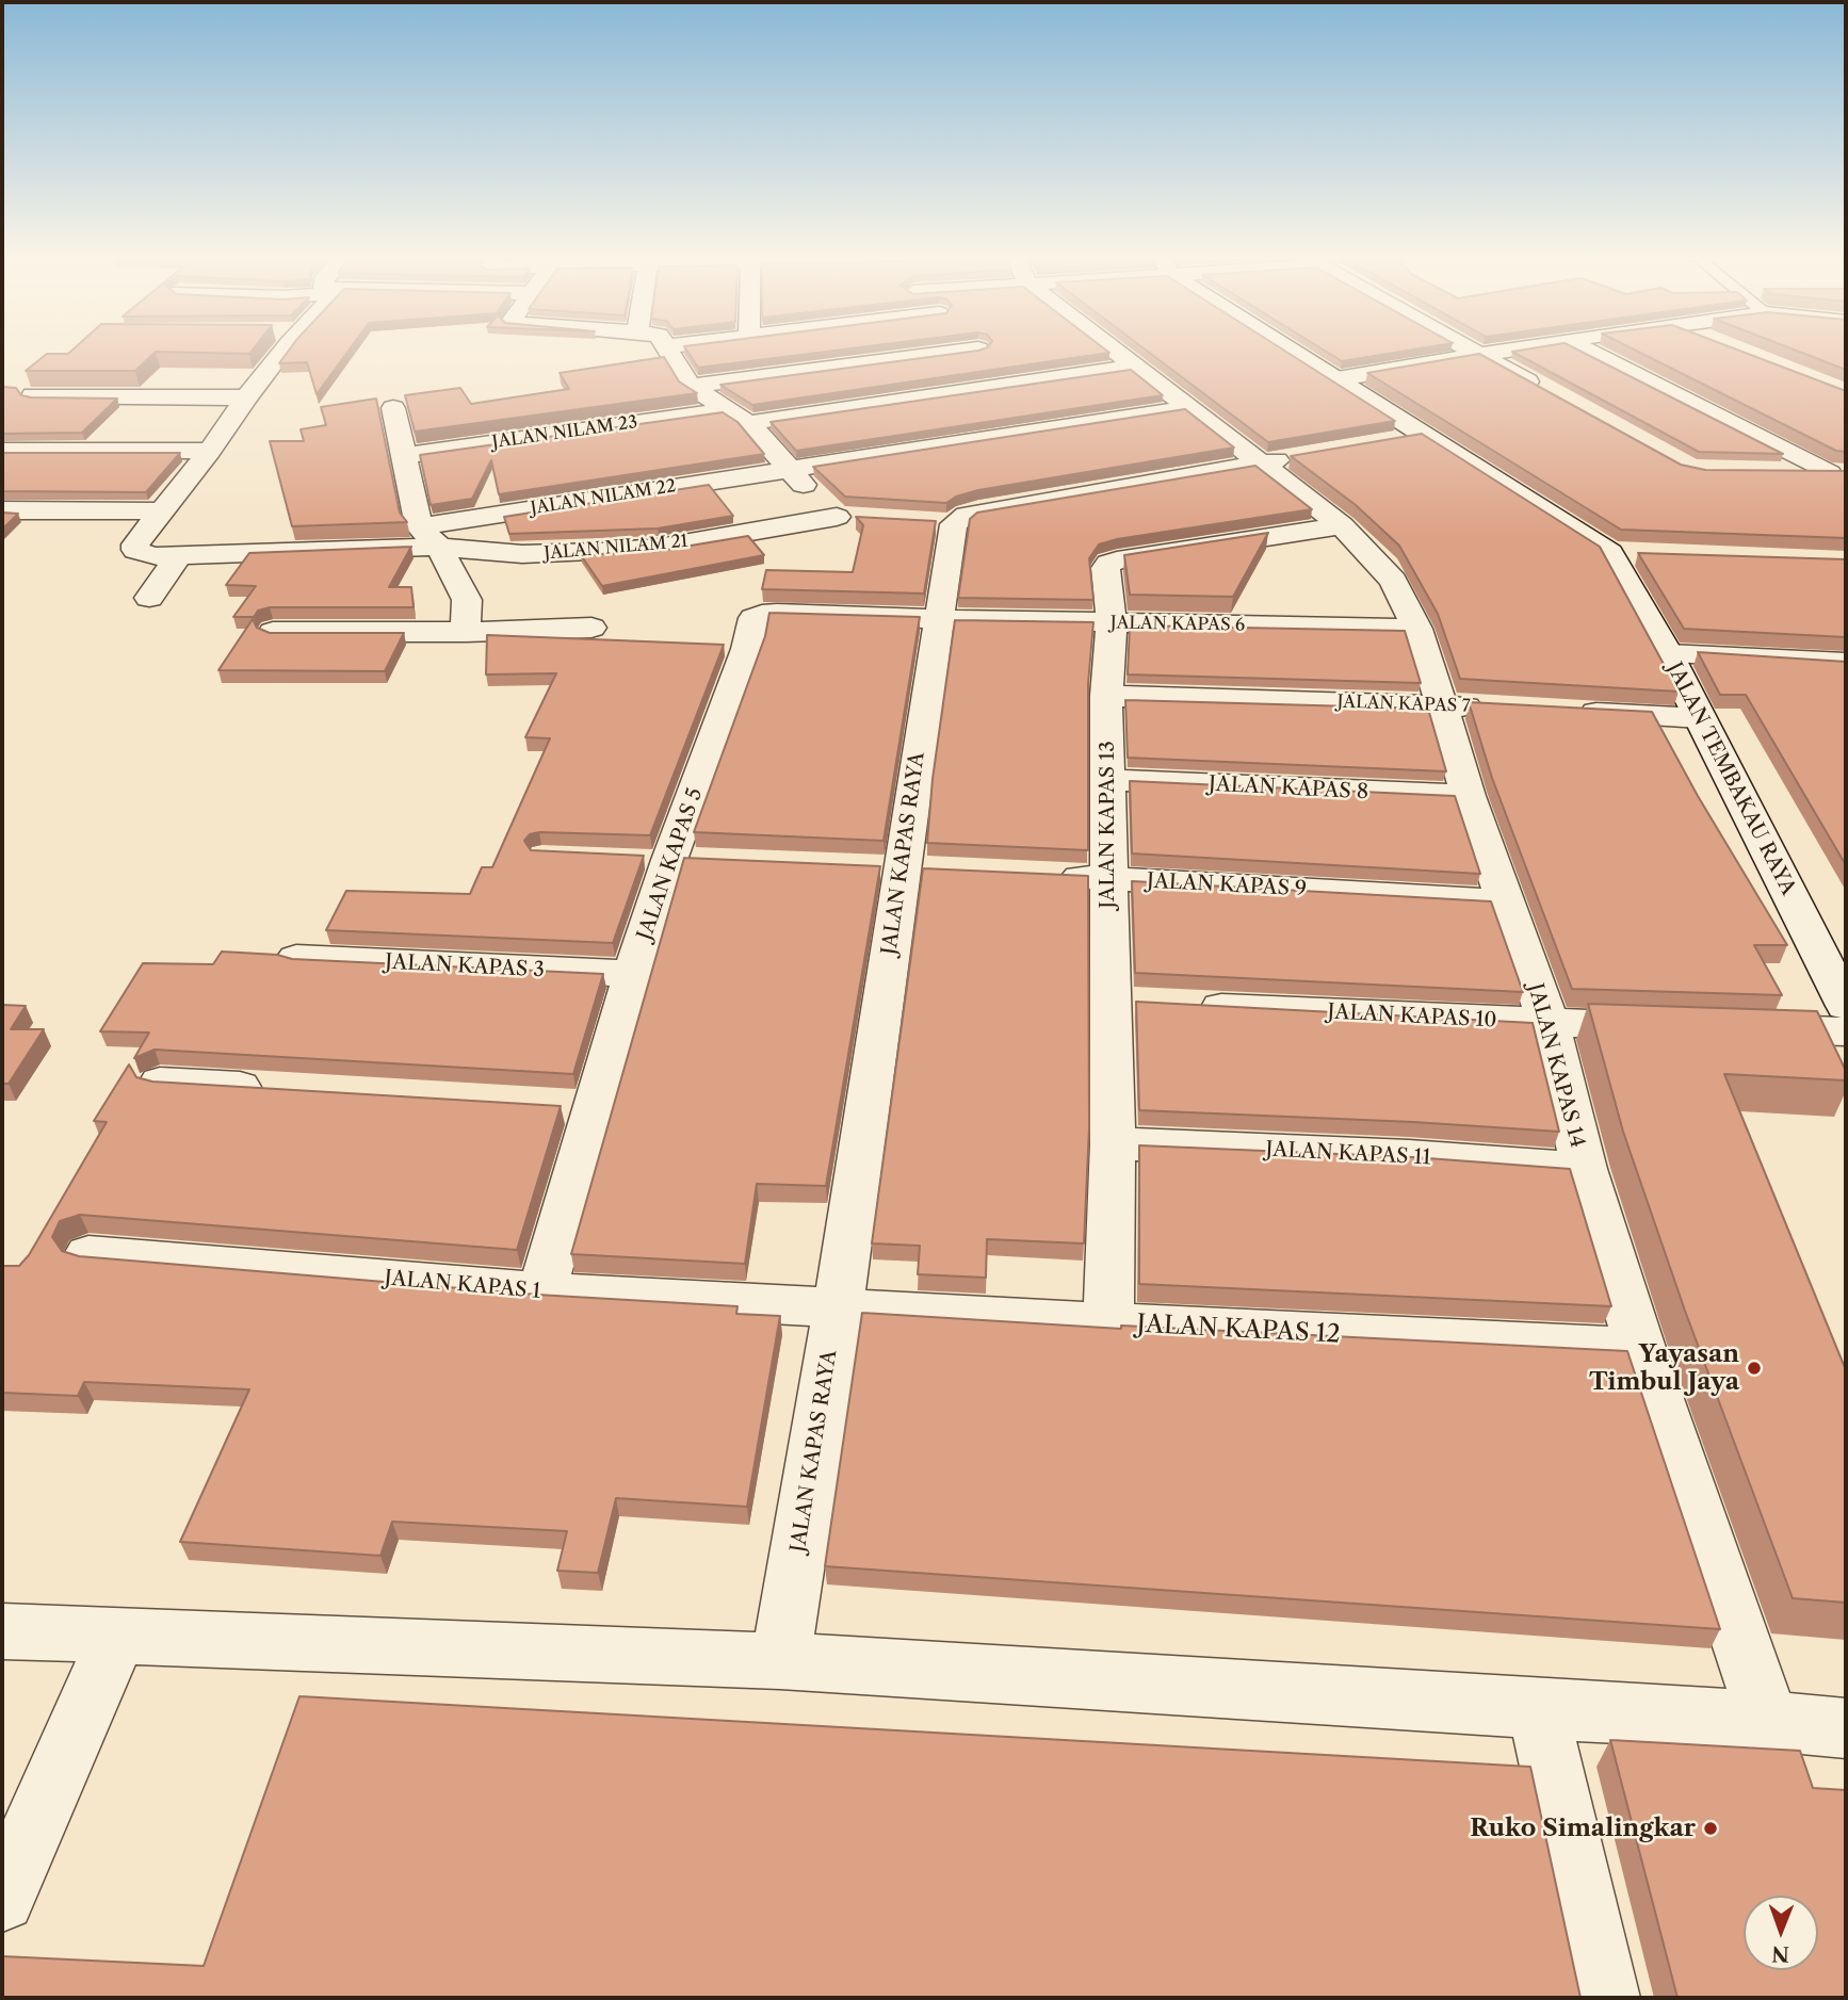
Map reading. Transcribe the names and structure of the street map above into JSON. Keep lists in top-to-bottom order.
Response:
{
  "streets": {
    "street": [
      "JALAN NILAM 23",
      "JALAN NILAM 22",
      "JALAN NILAM 21",
      "JALAN KAPAS 6",
      "JALAN KAPAS 7",
      "JALAN TEMBAKAU RAYA",
      "JALAN KAPAS 8",
      "JALAN KAPAS 13",
      "JALAN KAPAS RAYA",
      "JALAN KAPAS 5",
      "JALAN KAPAS 9",
      "JALAN KAPAS 3",
      "JALAN KAPAS 10",
      "JALAN KAPAS 14",
      "JALAN KAPAS 11",
      "JALAN KAPAS 1",
      "JALAN KAPAS 12"
    ]
  },
  "crossings": [
    ["JALAN NILAM 22", "JALAN NILAM 21"],
    ["JALAN NILAM 22", "JALAN KAPAS 14"],
    ["JALAN KAPAS 6", "JALAN KAPAS 13"],
    ["JALAN KAPAS 6", "JALAN KAPAS RAYA"],
    ["JALAN KAPAS 6", "JALAN KAPAS 5"],
    ["JALAN KAPAS 6", "JALAN KAPAS 14"],
    ["JALAN KAPAS 7", "JALAN KAPAS 13"],
    ["JALAN KAPAS 7", "JALAN KAPAS 14"],
    ["JALAN KAPAS 8", "JALAN KAPAS 13"],
    ["JALAN KAPAS 8", "JALAN KAPAS 14"],
    ["JALAN KAPAS 13", "JALAN KAPAS 9"],
    ["JALAN KAPAS 13", "JALAN KAPAS 14"],
    ["JALAN KAPAS 13", "JALAN KAPAS 11"],
    ["JALAN KAPAS 13", "JALAN KAPAS 12"],
    ["JALAN KAPAS RAYA", "JALAN KAPAS 5"],
    ["JALAN KAPAS RAYA", "JALAN KAPAS 14"],
    ["JALAN KAPAS RAYA", "JALAN KAPAS 1"],
    ["JALAN KAPAS RAYA", "JALAN KAPAS 12"],
    ["JALAN KAPAS 5", "JALAN KAPAS 3"],
    ["JALAN KAPAS 5", "JALAN KAPAS 1"],
    ["JALAN KAPAS 9", "JALAN KAPAS 14"],
    ["JALAN KAPAS 10", "JALAN KAPAS 14"],
    ["JALAN KAPAS 14", "JALAN KAPAS 11"],
    ["JALAN KAPAS 14", "JALAN KAPAS 12"],
    ["JALAN KAPAS 1", "JALAN KAPAS 12"]
  ],
  "places": ["Yayasan Timbul Jaya", "Ruko Simalingkar"],
  "north": "bottom"
}
